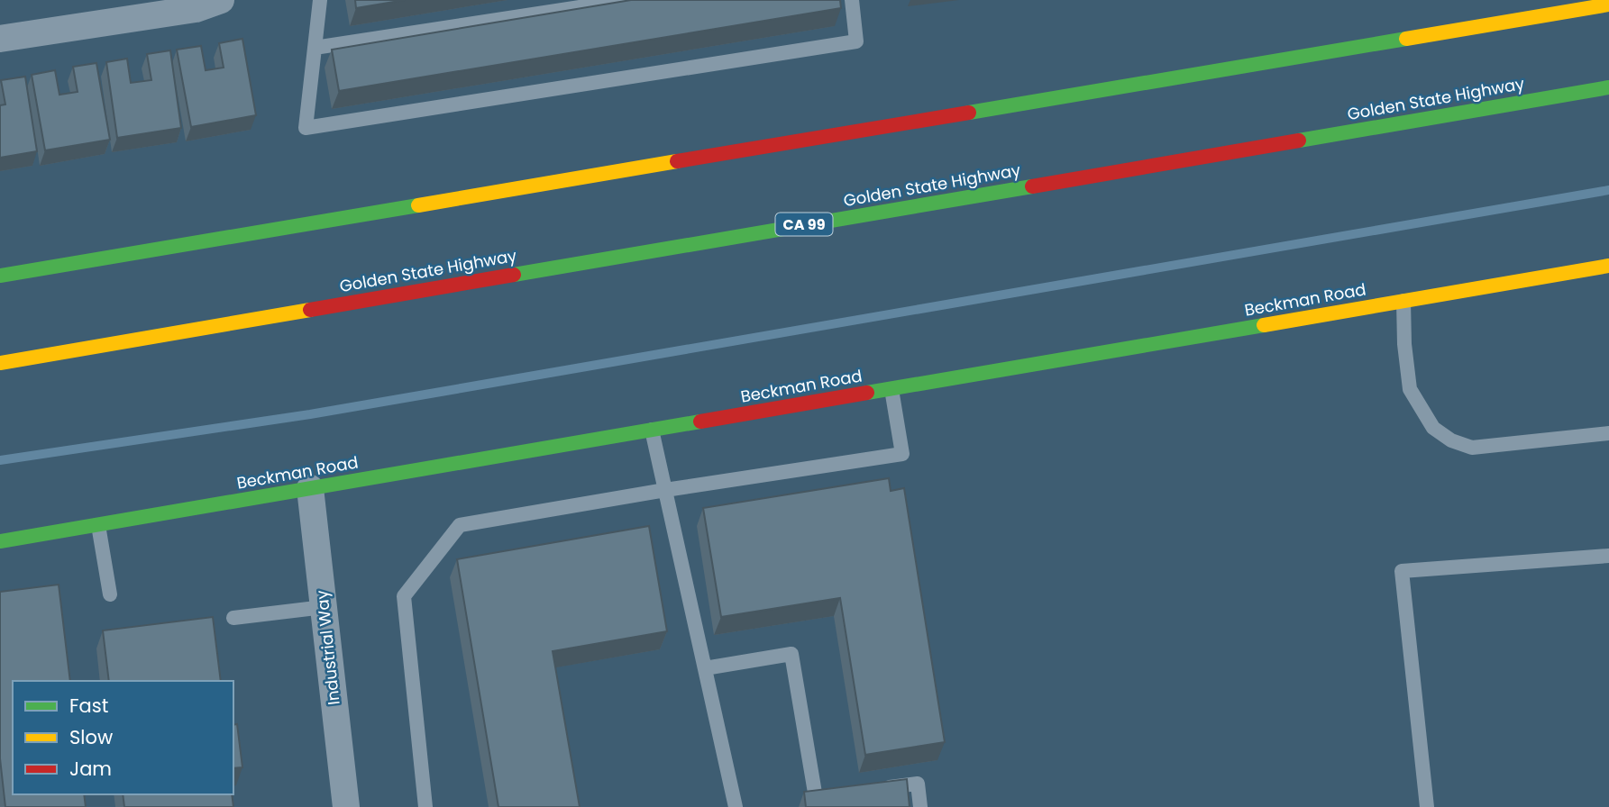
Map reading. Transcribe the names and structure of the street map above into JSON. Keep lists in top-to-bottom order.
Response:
{
  "streets": {
    "main road": ["Golden State Highway", "CA 99", "Beckman Road"],
    "street": ["Industrial Way"]
  },
  "crossings": [
    ["Beckman Road", "Industrial Way"]
  ],
  "legend": ["Fast", "Slow", "Jam"]
}
